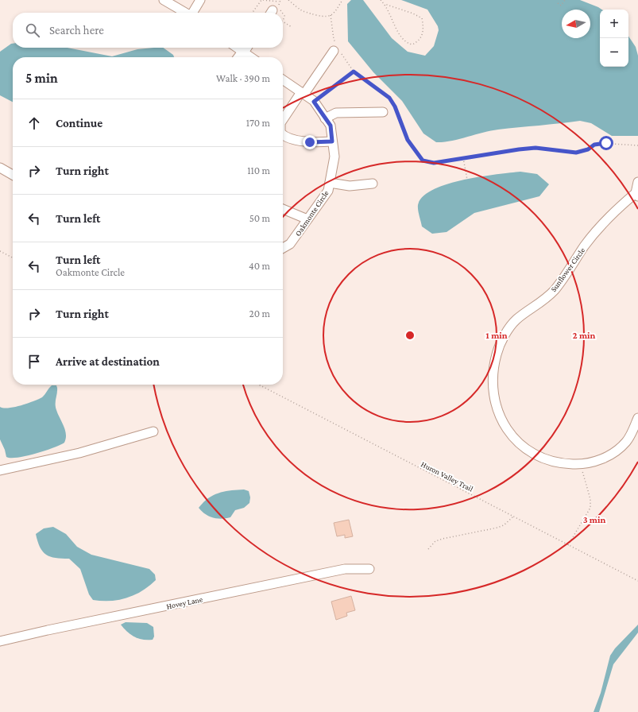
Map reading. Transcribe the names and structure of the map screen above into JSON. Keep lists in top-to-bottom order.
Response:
{
  "streets": {
    "street": ["Oakmonte Circle", "Sunflower Circle", "Hovey Lane"],
    "path": ["Huron Valley Trail"]
  },
  "north": "left",
  "page": {
    "map_buttons": ["+", "−"],
    "search": "Search here",
    "heading": ["5 min", "Walk · 390 m"],
    "list": [
      ["Continue", "170 m"],
      ["Turn right", "110 m"],
      ["Turn left", "50 m"],
      ["Turn left", "Oakmonte Circle", "40 m"],
      ["Turn right", "20 m"],
      "Arrive at destination"
    ]
  },
  "rings": ["1 min", "2 min", "3 min"]
}
